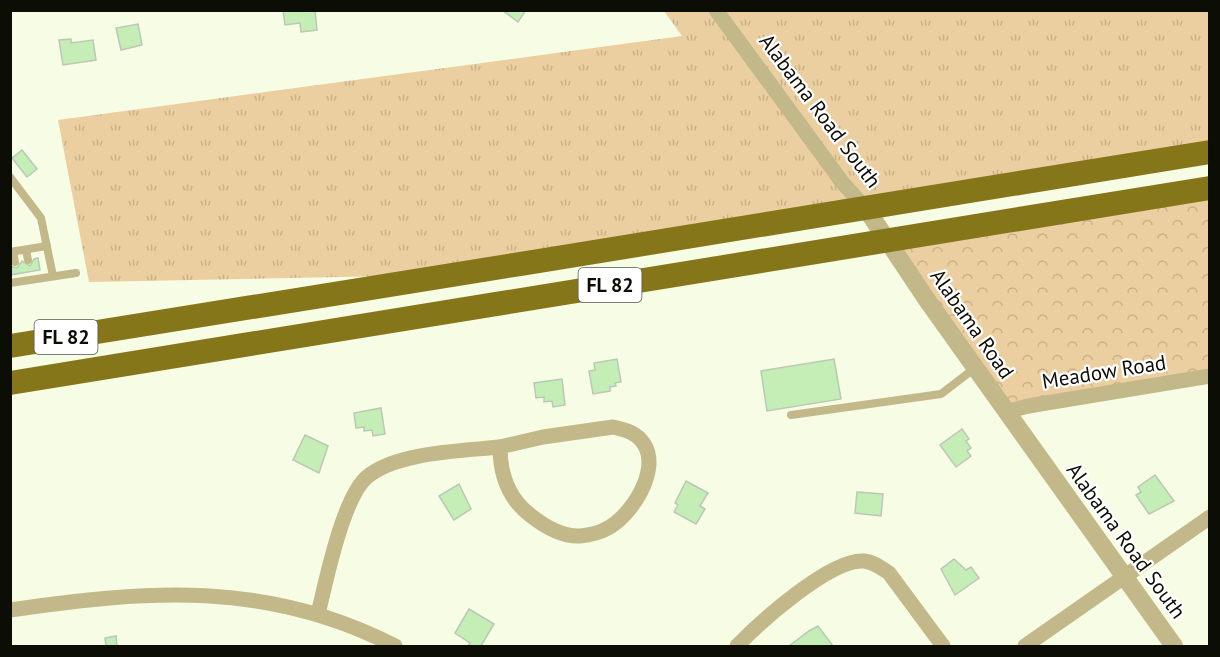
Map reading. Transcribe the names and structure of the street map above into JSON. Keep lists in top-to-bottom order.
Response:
{
  "streets": {
    "highway": ["FL 82"],
    "street": ["Alabama Road South", "Alabama Road", "Meadow Road"]
  },
  "crossings": [
    ["Alabama Road South", "FL 82"],
    ["Alabama Road South", "Alabama Road"],
    ["FL 82", "Alabama Road"],
    ["Alabama Road", "Meadow Road"]
  ]
}
